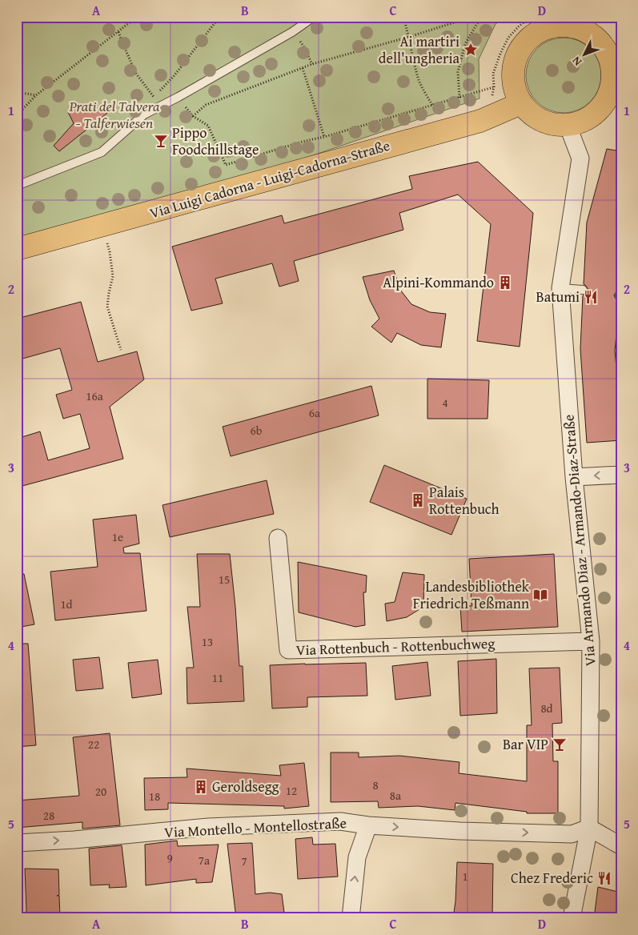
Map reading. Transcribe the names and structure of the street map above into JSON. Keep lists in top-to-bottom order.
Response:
{
  "streets": {
    "main road": ["Via Luigi Cadorna - Luigi-Cadorna-Straße"],
    "street": ["Via Armando Diaz - Armando-Diaz-Straße", "Via Rottenbuch - Rottenbuchweg", "Via Montello - Montellostraße"]
  },
  "crossings": [
    ["Via Luigi Cadorna - Luigi-Cadorna-Straße", "Via Armando Diaz - Armando-Diaz-Straße"],
    ["Via Armando Diaz - Armando-Diaz-Straße", "Via Rottenbuch - Rottenbuchweg"],
    ["Via Armando Diaz - Armando-Diaz-Straße", "Via Montello - Montellostraße"]
  ],
  "one_way": ["Via Montello - Montellostraße"],
  "parks": ["Prati del Talvera - Talferwiesen"],
  "places": {
    "place": ["Ai martiri dell'ungheria"],
    "bar": ["Pippo Foodchillstage", "Bar VIP"],
    "building": ["Alpini-Kommando", "Palais Rottenbuch", "Geroldsegg"],
    "restaurant": ["Batumi", "Chez Frederic"],
    "library": ["Landesbibliothek Friedrich Teßmann"]
  },
  "house_numbers": [
    "16a",
    "4",
    "6a",
    "6b",
    "1e",
    "15",
    "1d",
    "13",
    "11",
    "8d",
    "22",
    "8",
    "12",
    "20",
    "8a",
    "18",
    "28",
    "9",
    "7a",
    "7",
    "1"
  ],
  "north": "bottom left",
  "grid": {
    "columns": [
      "A",
      "B",
      "C",
      "D"
    ],
    "rows": [
      "1",
      "2",
      "3",
      "4",
      "5"
    ]
  }
}
